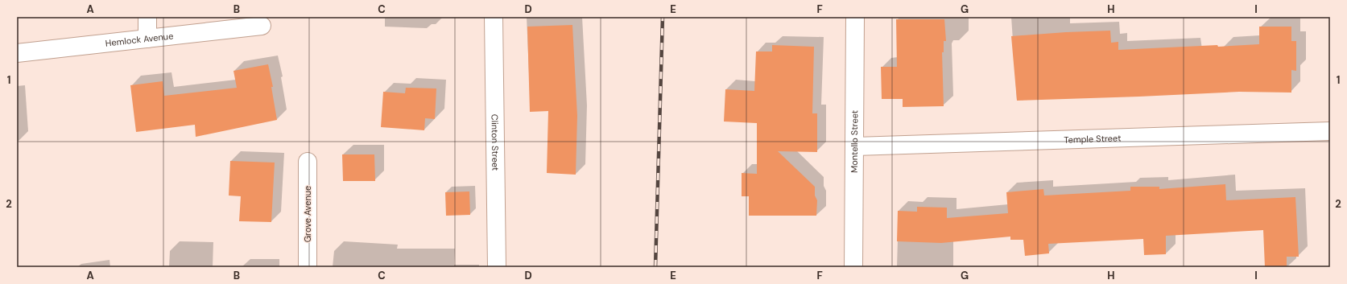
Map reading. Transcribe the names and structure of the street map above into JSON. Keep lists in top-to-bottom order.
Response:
{
  "streets": {
    "street": [
      "Hemlock Avenue",
      "Temple Street",
      "Clinton Street",
      "Montello Street",
      "Grove Avenue"
    ]
  },
  "crossings": [
    ["Temple Street", "Montello Street"]
  ],
  "grid": {
    "columns": [
      "A",
      "B",
      "C",
      "D",
      "E",
      "F",
      "G",
      "H",
      "I"
    ],
    "rows": ["1", "2"]
  }
}
